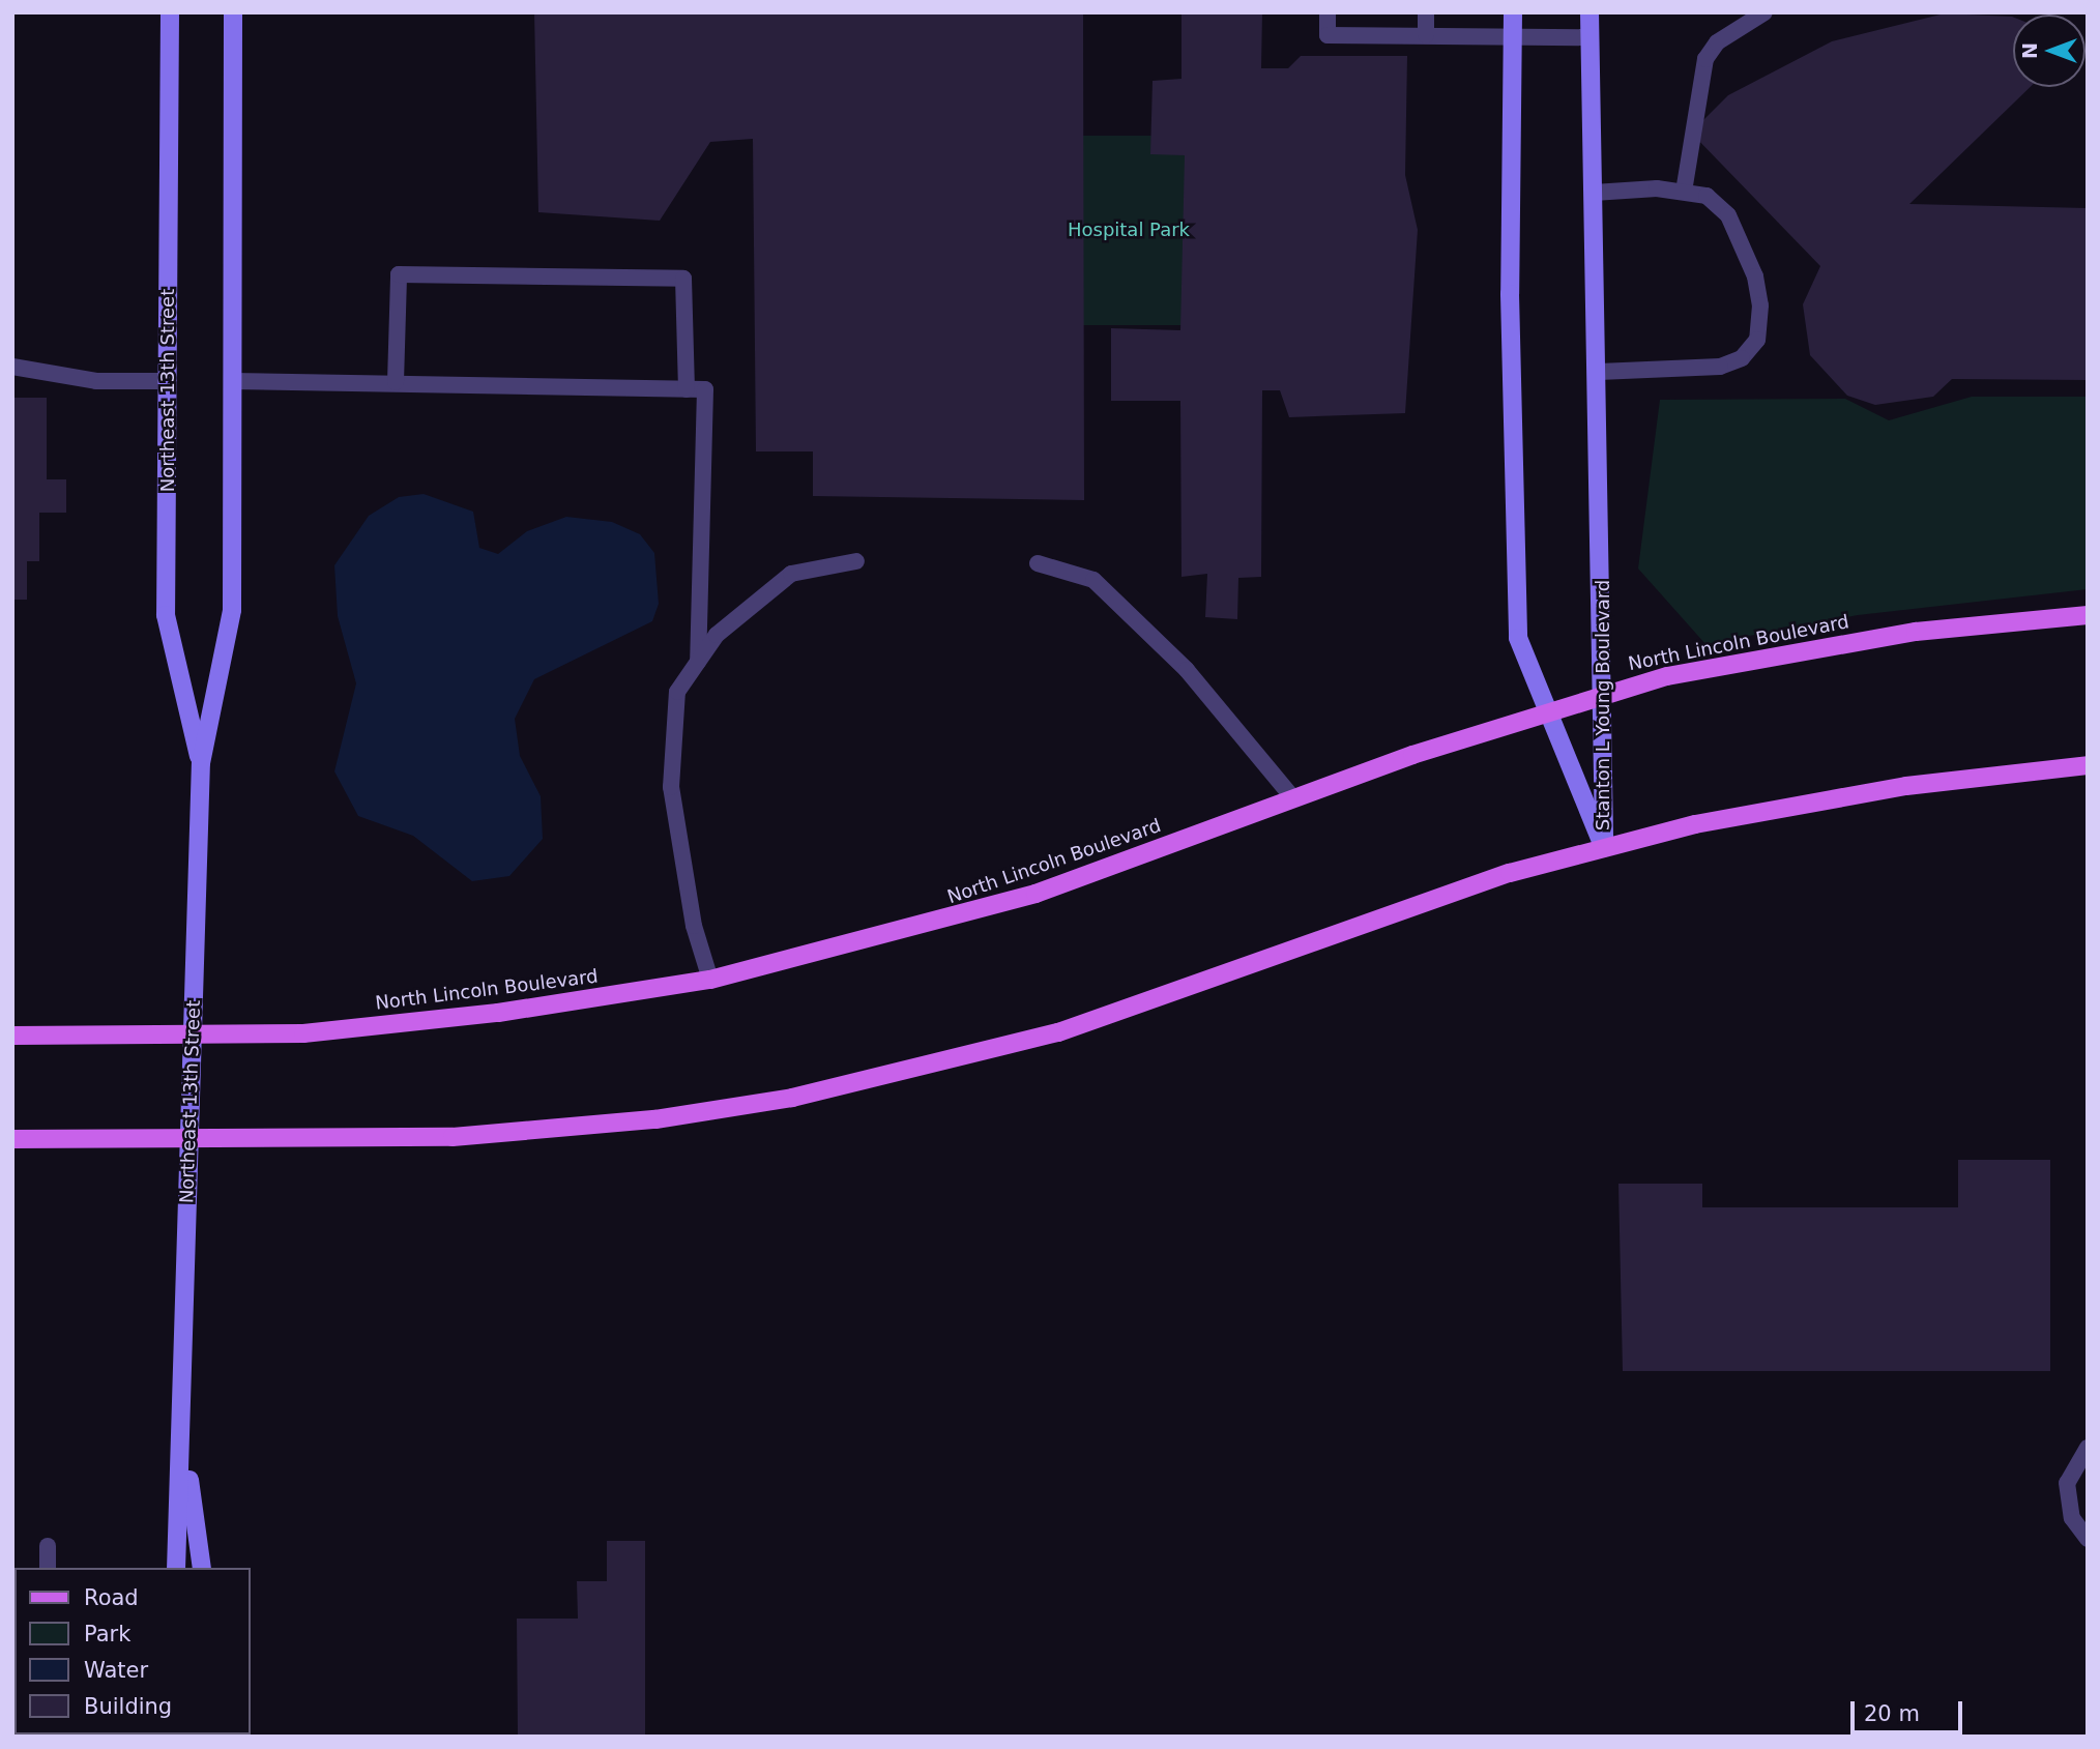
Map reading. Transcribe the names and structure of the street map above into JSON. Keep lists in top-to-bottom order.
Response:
{
  "streets": {
    "main road": ["Northeast 13th Street", "North Lincoln Boulevard", "Stanton L Young Boulevard"]
  },
  "crossings": [
    ["Northeast 13th Street", "North Lincoln Boulevard"],
    ["North Lincoln Boulevard", "Stanton L Young Boulevard"]
  ],
  "parks": ["Hospital Park"],
  "legend": [
    "Road",
    "Park",
    "Water",
    "Building"
  ],
  "scale_bar": "20 m",
  "north": "left"
}
